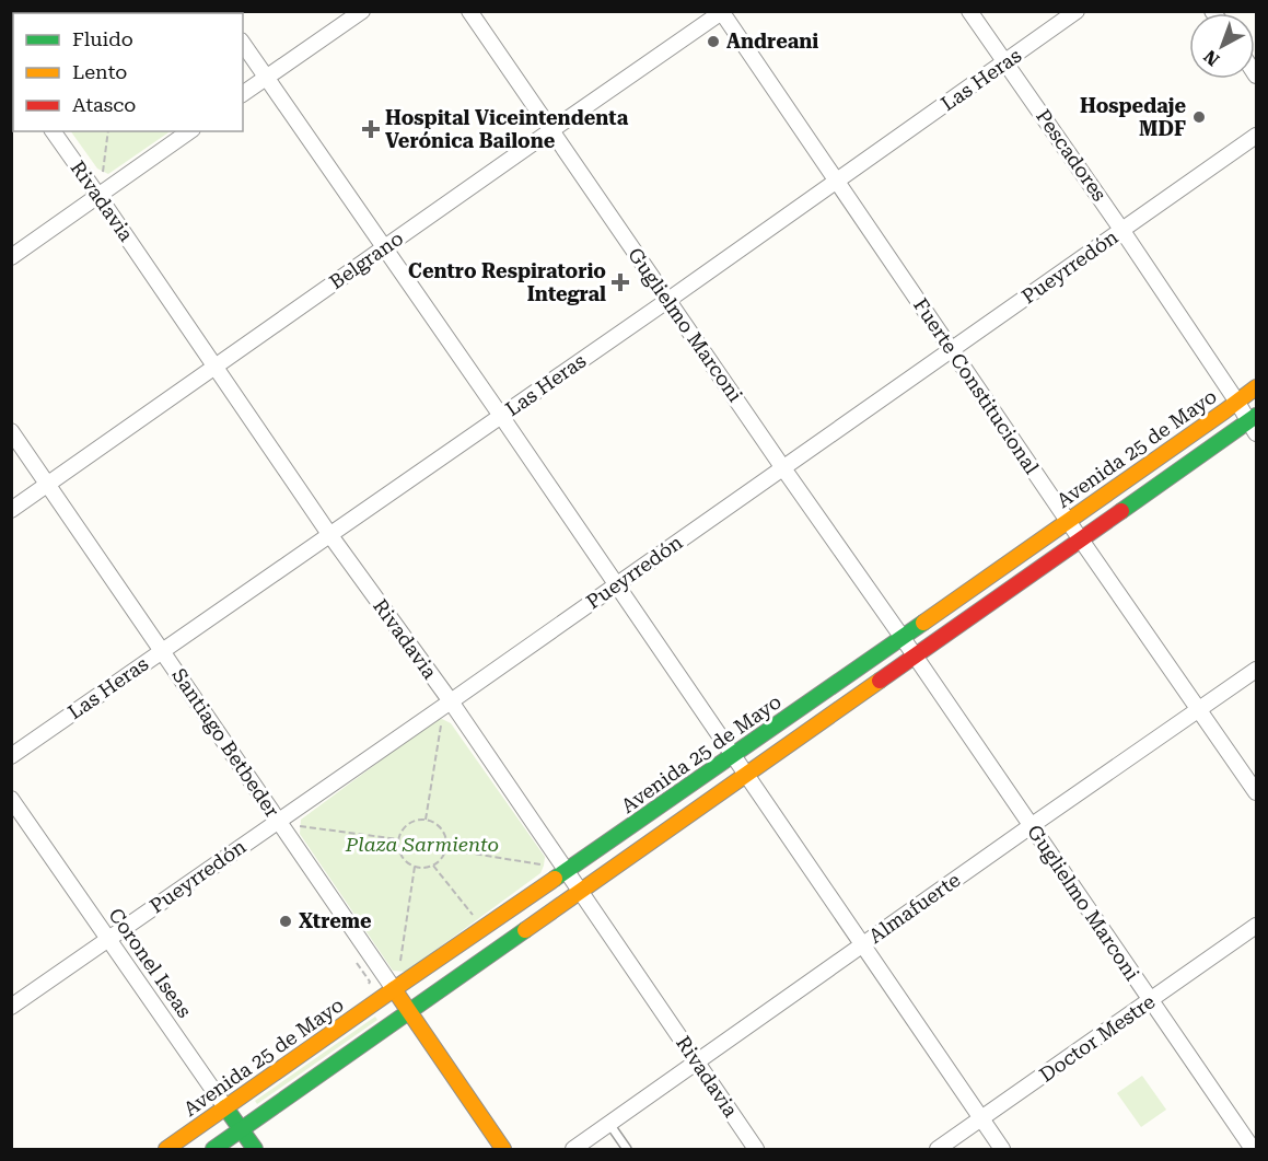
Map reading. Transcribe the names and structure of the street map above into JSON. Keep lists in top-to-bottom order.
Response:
{
  "streets": {
    "main road": ["Avenida 25 de Mayo", "Coronel Iseas"],
    "street": [
      "Las Heras",
      "Pescadores",
      "Rivadavia",
      "Belgrano",
      "Pueyrredón",
      "Guglielmo Marconi",
      "Fuerte Constitucional",
      "Santiago Betbeder",
      "Almafuerte",
      "Doctor Mestre"
    ]
  },
  "crossings": [
    ["Las Heras", "Pescadores"],
    ["Las Heras", "Rivadavia"],
    ["Las Heras", "Guglielmo Marconi"],
    ["Las Heras", "Fuerte Constitucional"],
    ["Las Heras", "Santiago Betbeder"],
    ["Pescadores", "Pueyrredón"],
    ["Pescadores", "Avenida 25 de Mayo"],
    ["Rivadavia", "Belgrano"],
    ["Rivadavia", "Pueyrredón"],
    ["Rivadavia", "Avenida 25 de Mayo"],
    ["Rivadavia", "Almafuerte"],
    ["Belgrano", "Guglielmo Marconi"],
    ["Belgrano", "Fuerte Constitucional"],
    ["Belgrano", "Santiago Betbeder"],
    ["Pueyrredón", "Guglielmo Marconi"],
    ["Pueyrredón", "Fuerte Constitucional"],
    ["Pueyrredón", "Santiago Betbeder"],
    ["Pueyrredón", "Coronel Iseas"],
    ["Guglielmo Marconi", "Avenida 25 de Mayo"],
    ["Guglielmo Marconi", "Almafuerte"],
    ["Guglielmo Marconi", "Doctor Mestre"],
    ["Fuerte Constitucional", "Avenida 25 de Mayo"],
    ["Fuerte Constitucional", "Almafuerte"],
    ["Avenida 25 de Mayo", "Santiago Betbeder"],
    ["Avenida 25 de Mayo", "Coronel Iseas"]
  ],
  "parks": ["Plaza Sarmiento"],
  "places": {
    "other": ["Andreani", "Hospedaje MDF", "Xtreme"],
    "health": ["Hospital Viceintendenta Verónica Bailone", "Centro Respiratorio Integral"]
  },
  "legend": ["Fluido", "Lento", "Atasco"],
  "north": "bottom left"
}
